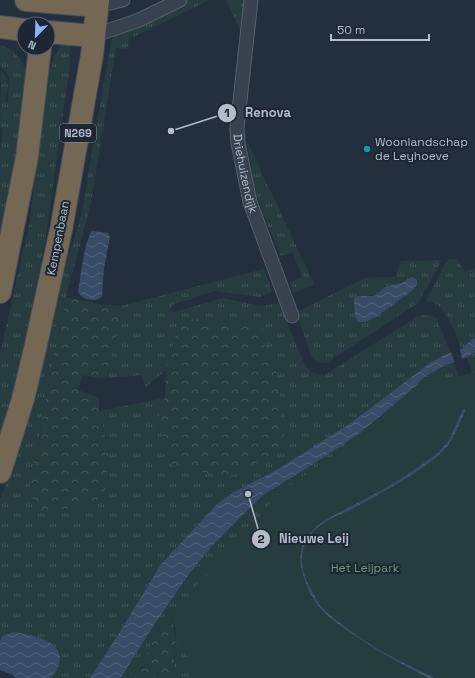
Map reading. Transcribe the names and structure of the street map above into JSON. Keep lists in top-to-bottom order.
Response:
{
  "streets": {
    "highway": ["N269", "Kempenbaan"],
    "street": ["Driehuizendijk"]
  },
  "parks": ["Het Leijpark"],
  "places": ["Renova", "Woonlandschap de Leyhoeve", "Nieuwe Leij"],
  "scale_bar": "50 m",
  "north": "bottom left"
}
